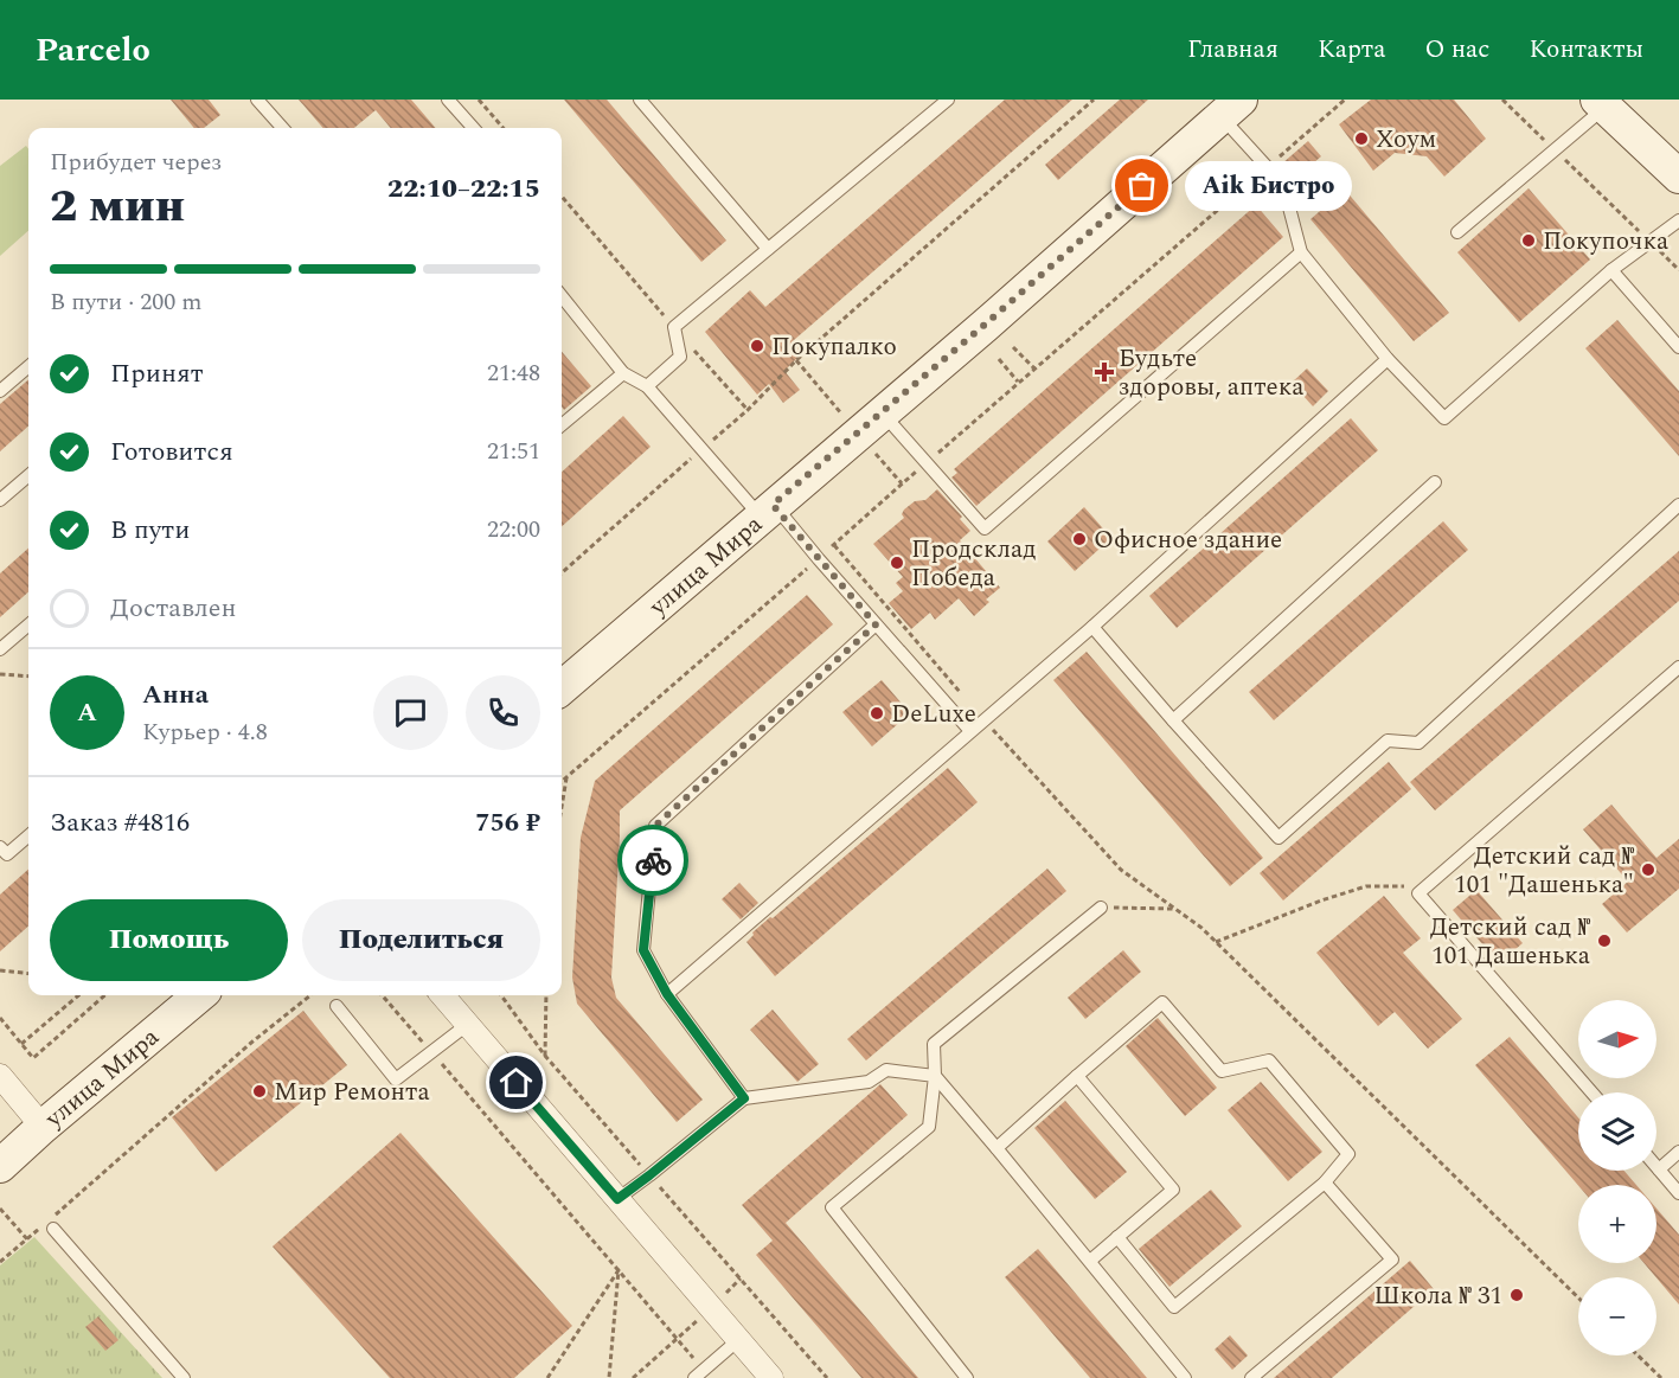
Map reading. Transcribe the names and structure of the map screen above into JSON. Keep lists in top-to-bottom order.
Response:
{
  "streets": {
    "street": ["улица Мира"]
  },
  "places": {
    "other": [
      "Хоум",
      "Aik Бистро",
      "Покупочка",
      "Покупалко",
      "Офисное здание",
      "Продсклад Победа",
      "DeLuxe",
      "Детский сад № 101 \"Дашенька\"",
      "Детский сад № 101 Дашенька",
      "Мир Ремонта",
      "Школа № 31"
    ],
    "health": ["Будьте здоровы, аптека"]
  },
  "north": "right",
  "page": {
    "header": "Parcelo",
    "nav": [
      "Главная",
      "Карта",
      "О нас",
      "Контакты"
    ],
    "heading": ["2 мин", "Прибудет через", "22:10–22:15"],
    "panel": [
      "Анна",
      "Курьер · 4.8",
      "Заказ #4816",
      "756 ₽"
    ],
    "bubble": "Aik Бистро",
    "bar": "В пути · 200 m",
    "list": [
      ["Принят", "21:48"],
      ["Готовится", "21:51"],
      ["В пути", "22:00"],
      "Доставлен"
    ],
    "round": "А",
    "buttons": ["Помощь", "Поделиться"],
    "map_buttons": ["+", "−"]
  }
}
